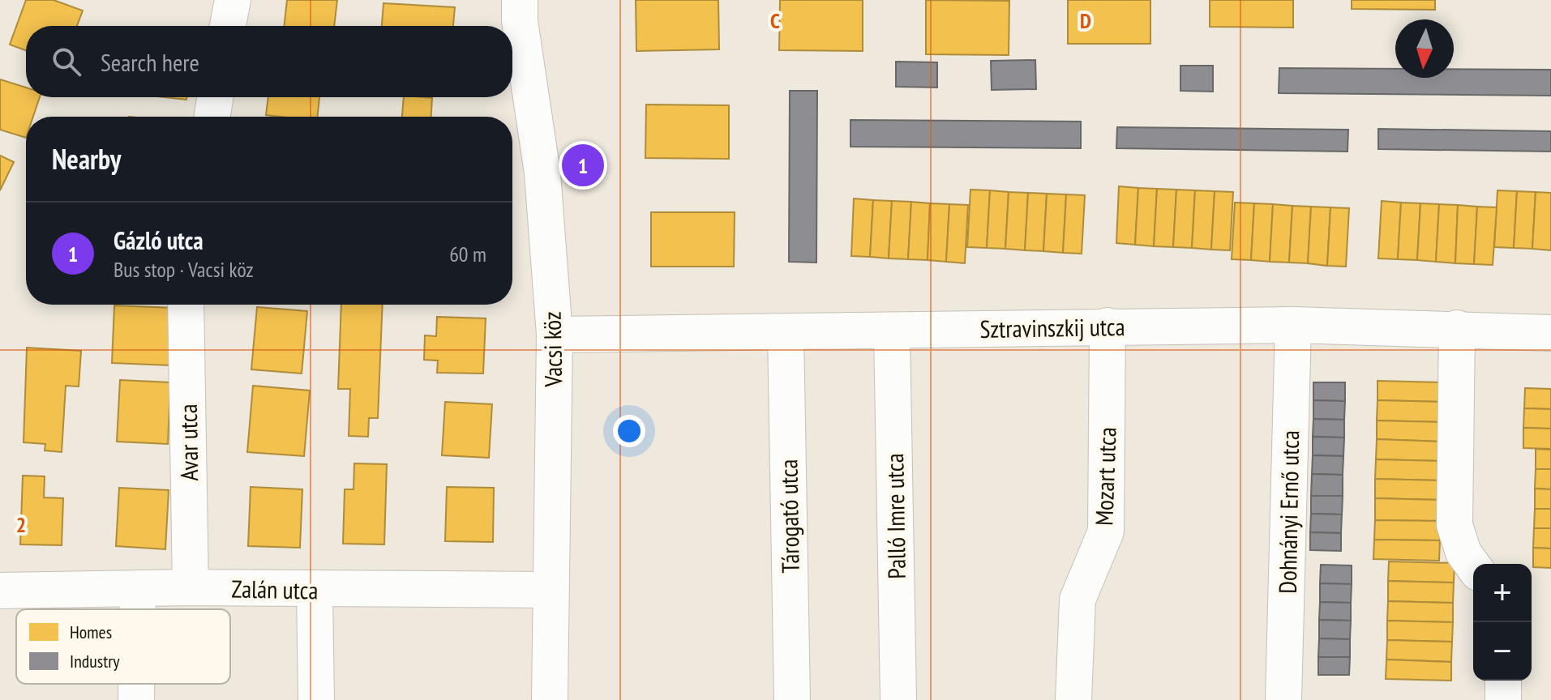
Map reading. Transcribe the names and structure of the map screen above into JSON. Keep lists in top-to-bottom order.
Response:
{
  "streets": {
    "street": [
      "Sztravinszkij utca",
      "Vacsi köz",
      "Avar utca",
      "Mozart utca",
      "Dohnányi Ernő utca",
      "Tárogató utca",
      "Palló Imre utca",
      "Zalán utca"
    ]
  },
  "crossings": [
    ["Sztravinszkij utca", "Vacsi köz"],
    ["Sztravinszkij utca", "Mozart utca"],
    ["Sztravinszkij utca", "Dohnányi Ernő utca"],
    ["Sztravinszkij utca", "Tárogató utca"],
    ["Sztravinszkij utca", "Palló Imre utca"],
    ["Vacsi köz", "Zalán utca"],
    ["Avar utca", "Zalán utca"]
  ],
  "legend": ["Homes", "Industry"],
  "north": "bottom",
  "page": {
    "search": "Search here",
    "heading": "Nearby",
    "pins": "1",
    "list": [
      {
        "mark": "1",
        "name": "Gázló utca",
        "note": "Bus stop · Vacsi köz",
        "value": "60 m"
      }
    ],
    "map_buttons": ["+", "−"]
  },
  "grid": {
    "columns": ["C", "D"],
    "rows": ["2"]
  }
}
